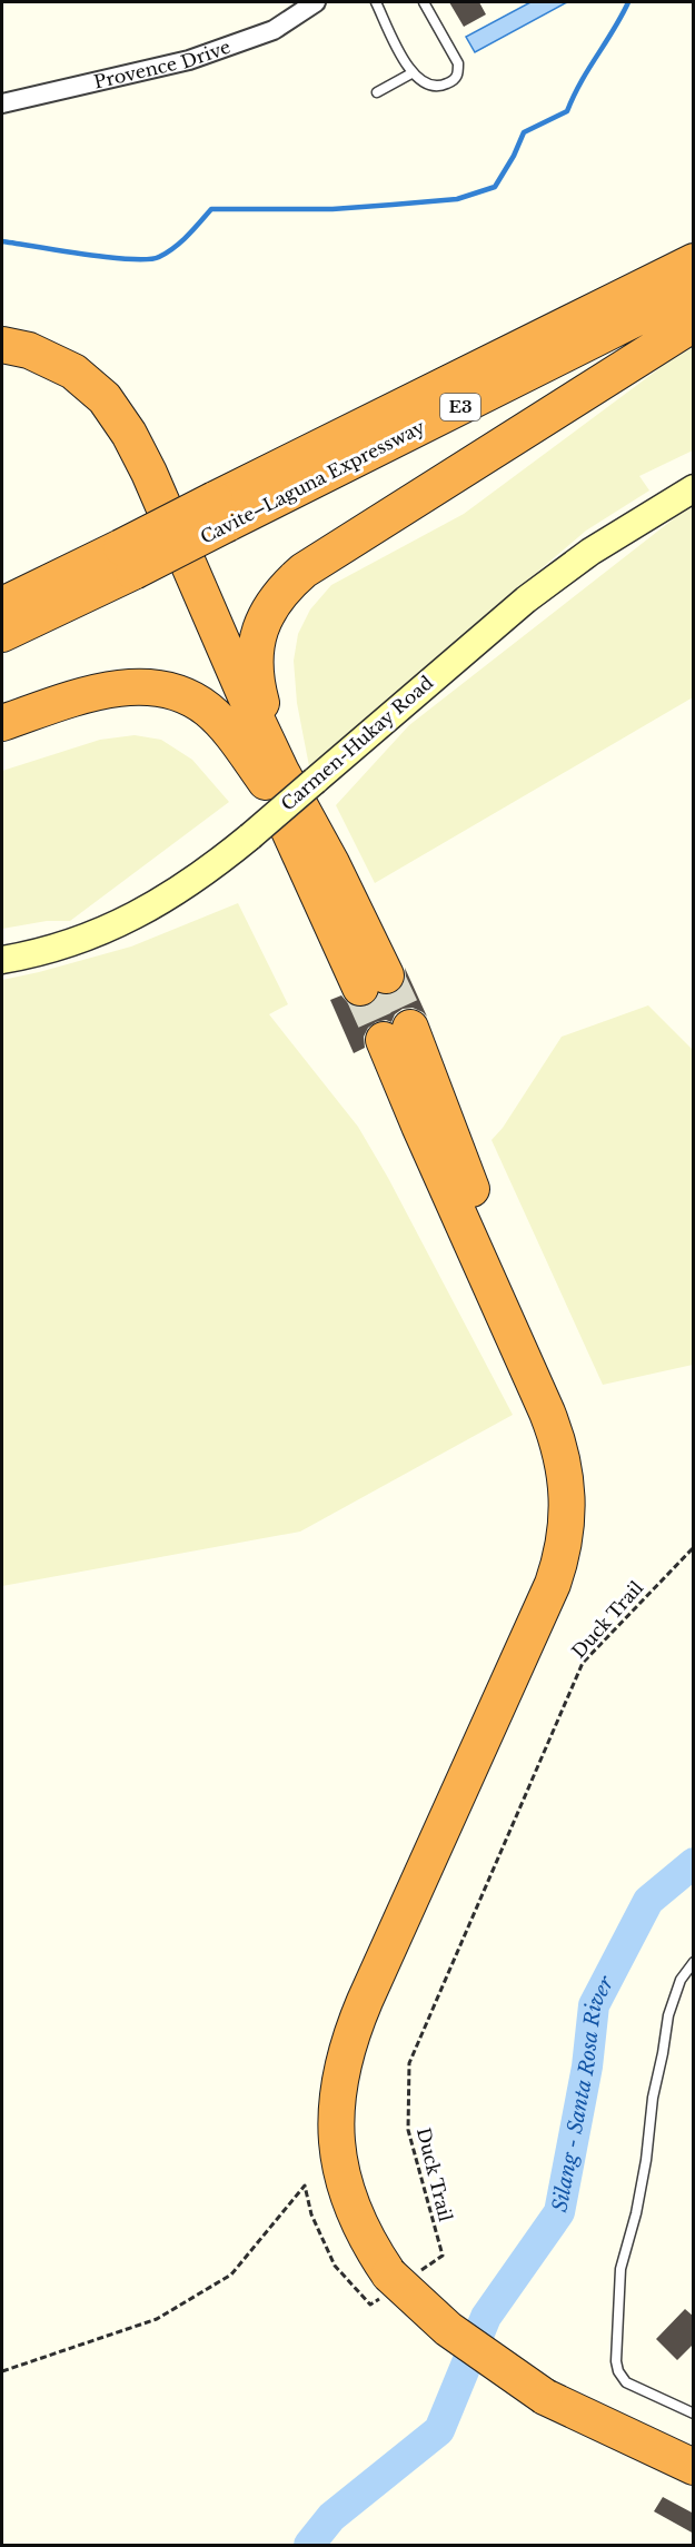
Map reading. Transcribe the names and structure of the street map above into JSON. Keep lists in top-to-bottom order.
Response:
{
  "streets": {
    "highway": ["E3", "Cavite–Laguna Expressway"],
    "street": ["Provence Drive", "Carmen-Hukay Road"],
    "path": ["Duck Trail"]
  },
  "water": ["Silang - Santa Rosa River"]
}
